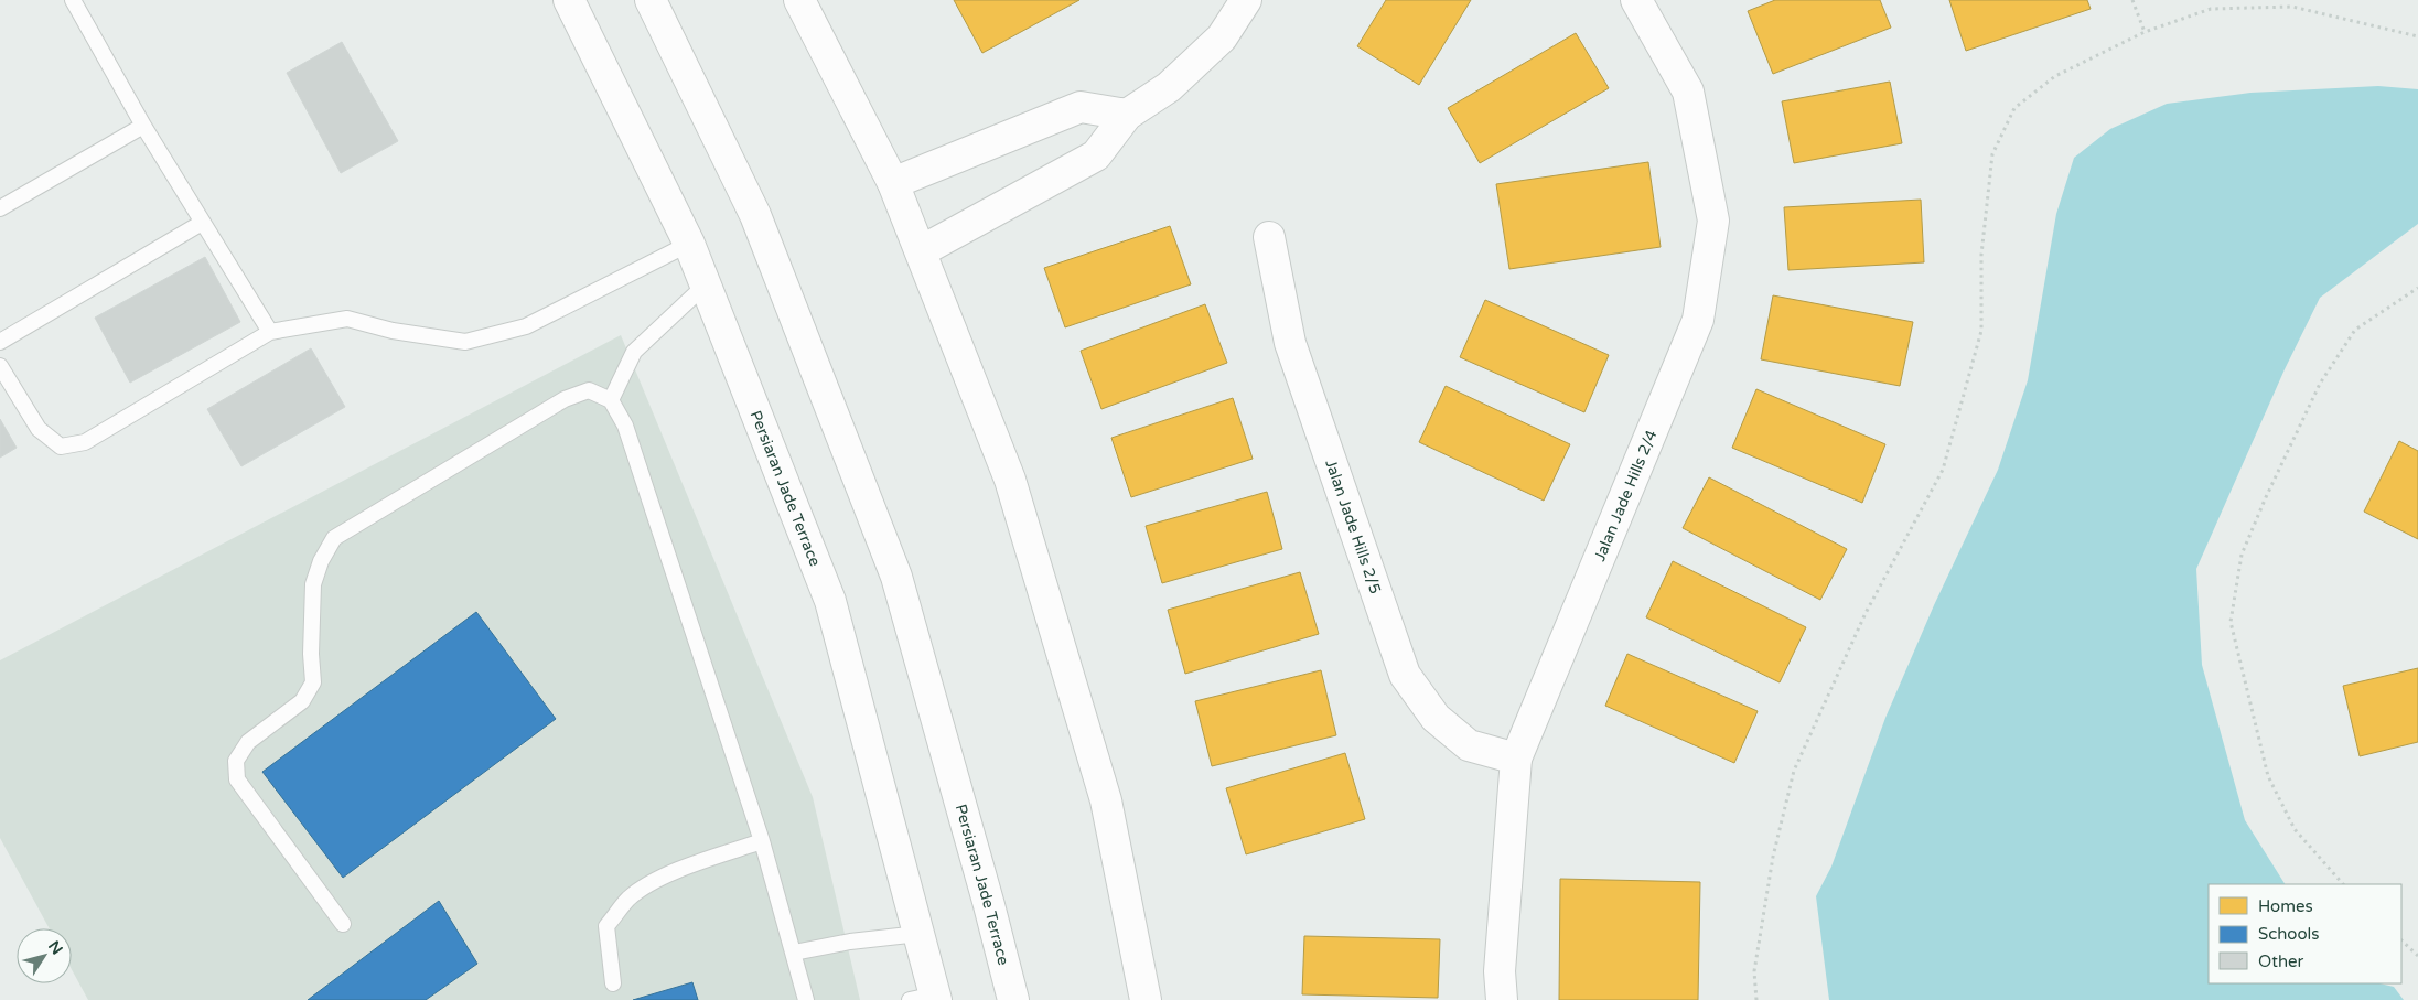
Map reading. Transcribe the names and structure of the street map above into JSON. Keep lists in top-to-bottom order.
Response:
{
  "streets": {
    "street": ["Persiaran Jade Terrace", "Jalan Jade Hills 2/4", "Jalan Jade Hills 2/5"]
  },
  "crossings": [
    ["Jalan Jade Hills 2/4", "Jalan Jade Hills 2/5"]
  ],
  "legend": ["Homes", "Schools", "Other"],
  "north": "top right"
}
